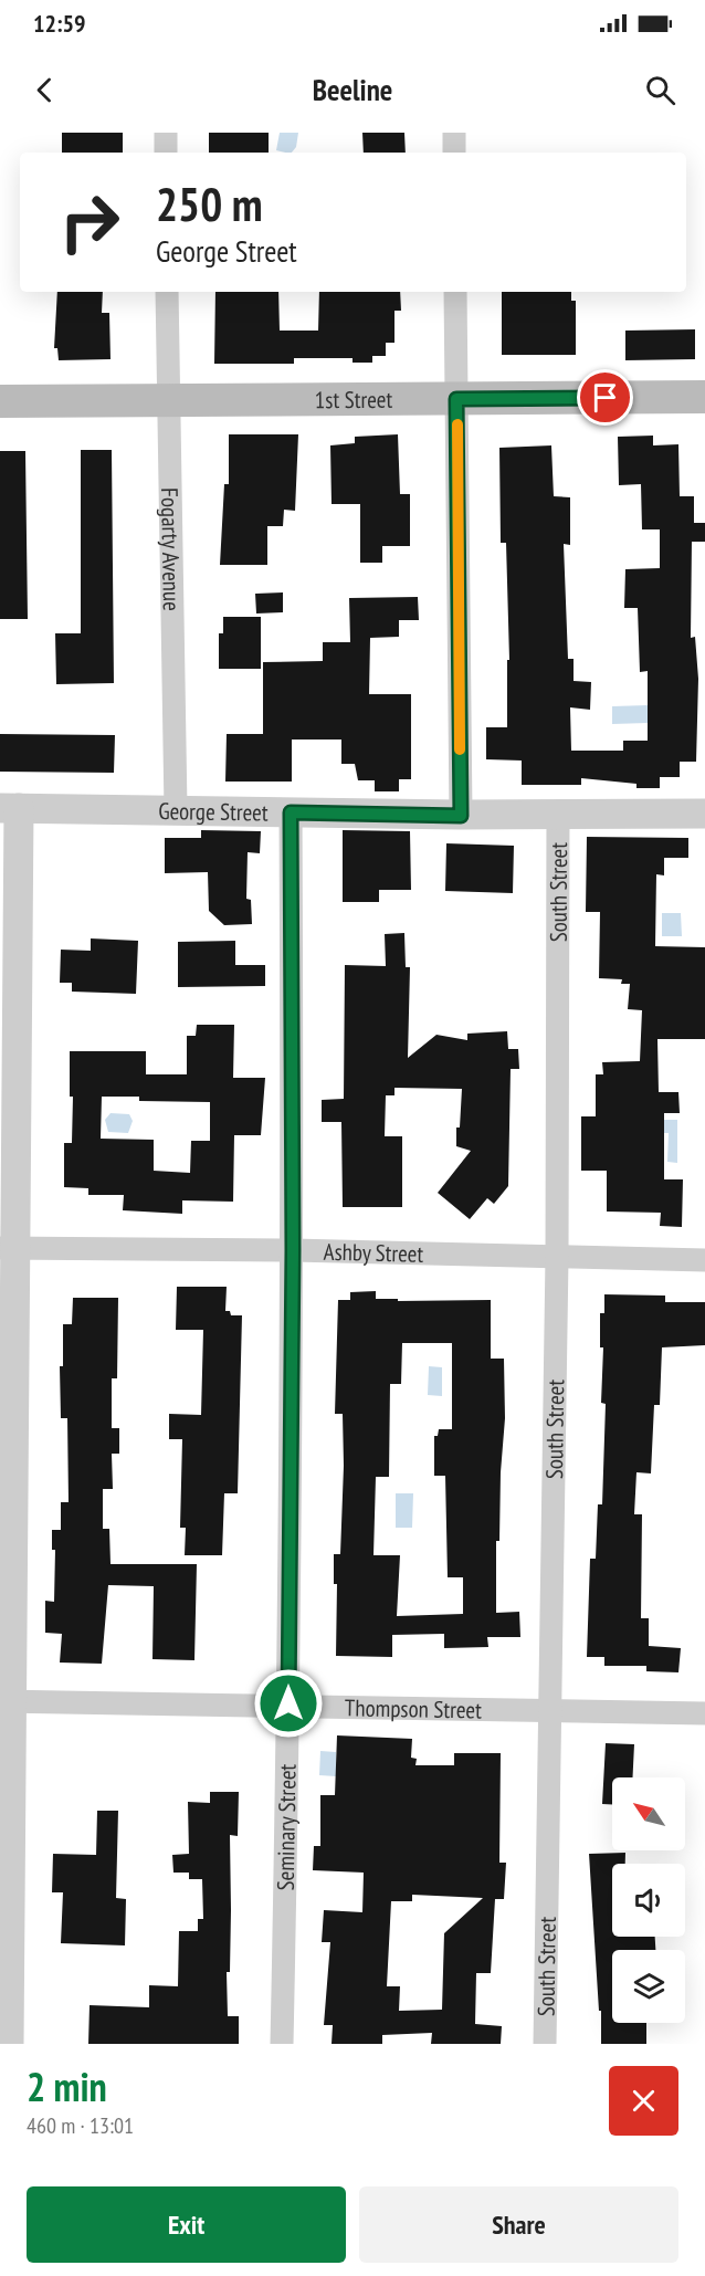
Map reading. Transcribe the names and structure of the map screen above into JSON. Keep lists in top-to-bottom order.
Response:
{
  "streets": {
    "main road": ["1st Street"],
    "street": [
      "Fogarty Avenue",
      "George Street",
      "South Street",
      "Ashby Street",
      "Thompson Street",
      "Seminary Street"
    ]
  },
  "crossings": [
    ["1st Street", "Fogarty Avenue"],
    ["Fogarty Avenue", "George Street"],
    ["George Street", "South Street"],
    ["George Street", "Seminary Street"],
    ["South Street", "Ashby Street"],
    ["South Street", "Thompson Street"],
    ["Ashby Street", "Seminary Street"],
    ["Thompson Street", "Seminary Street"]
  ],
  "north": "top left",
  "page": {
    "status": "12:59",
    "header": "Beeline",
    "turn": ["250 m", "George Street"],
    "heading": ["2 min", "460 m · 13:01"],
    "buttons": ["Exit", "Share"]
  }
}
